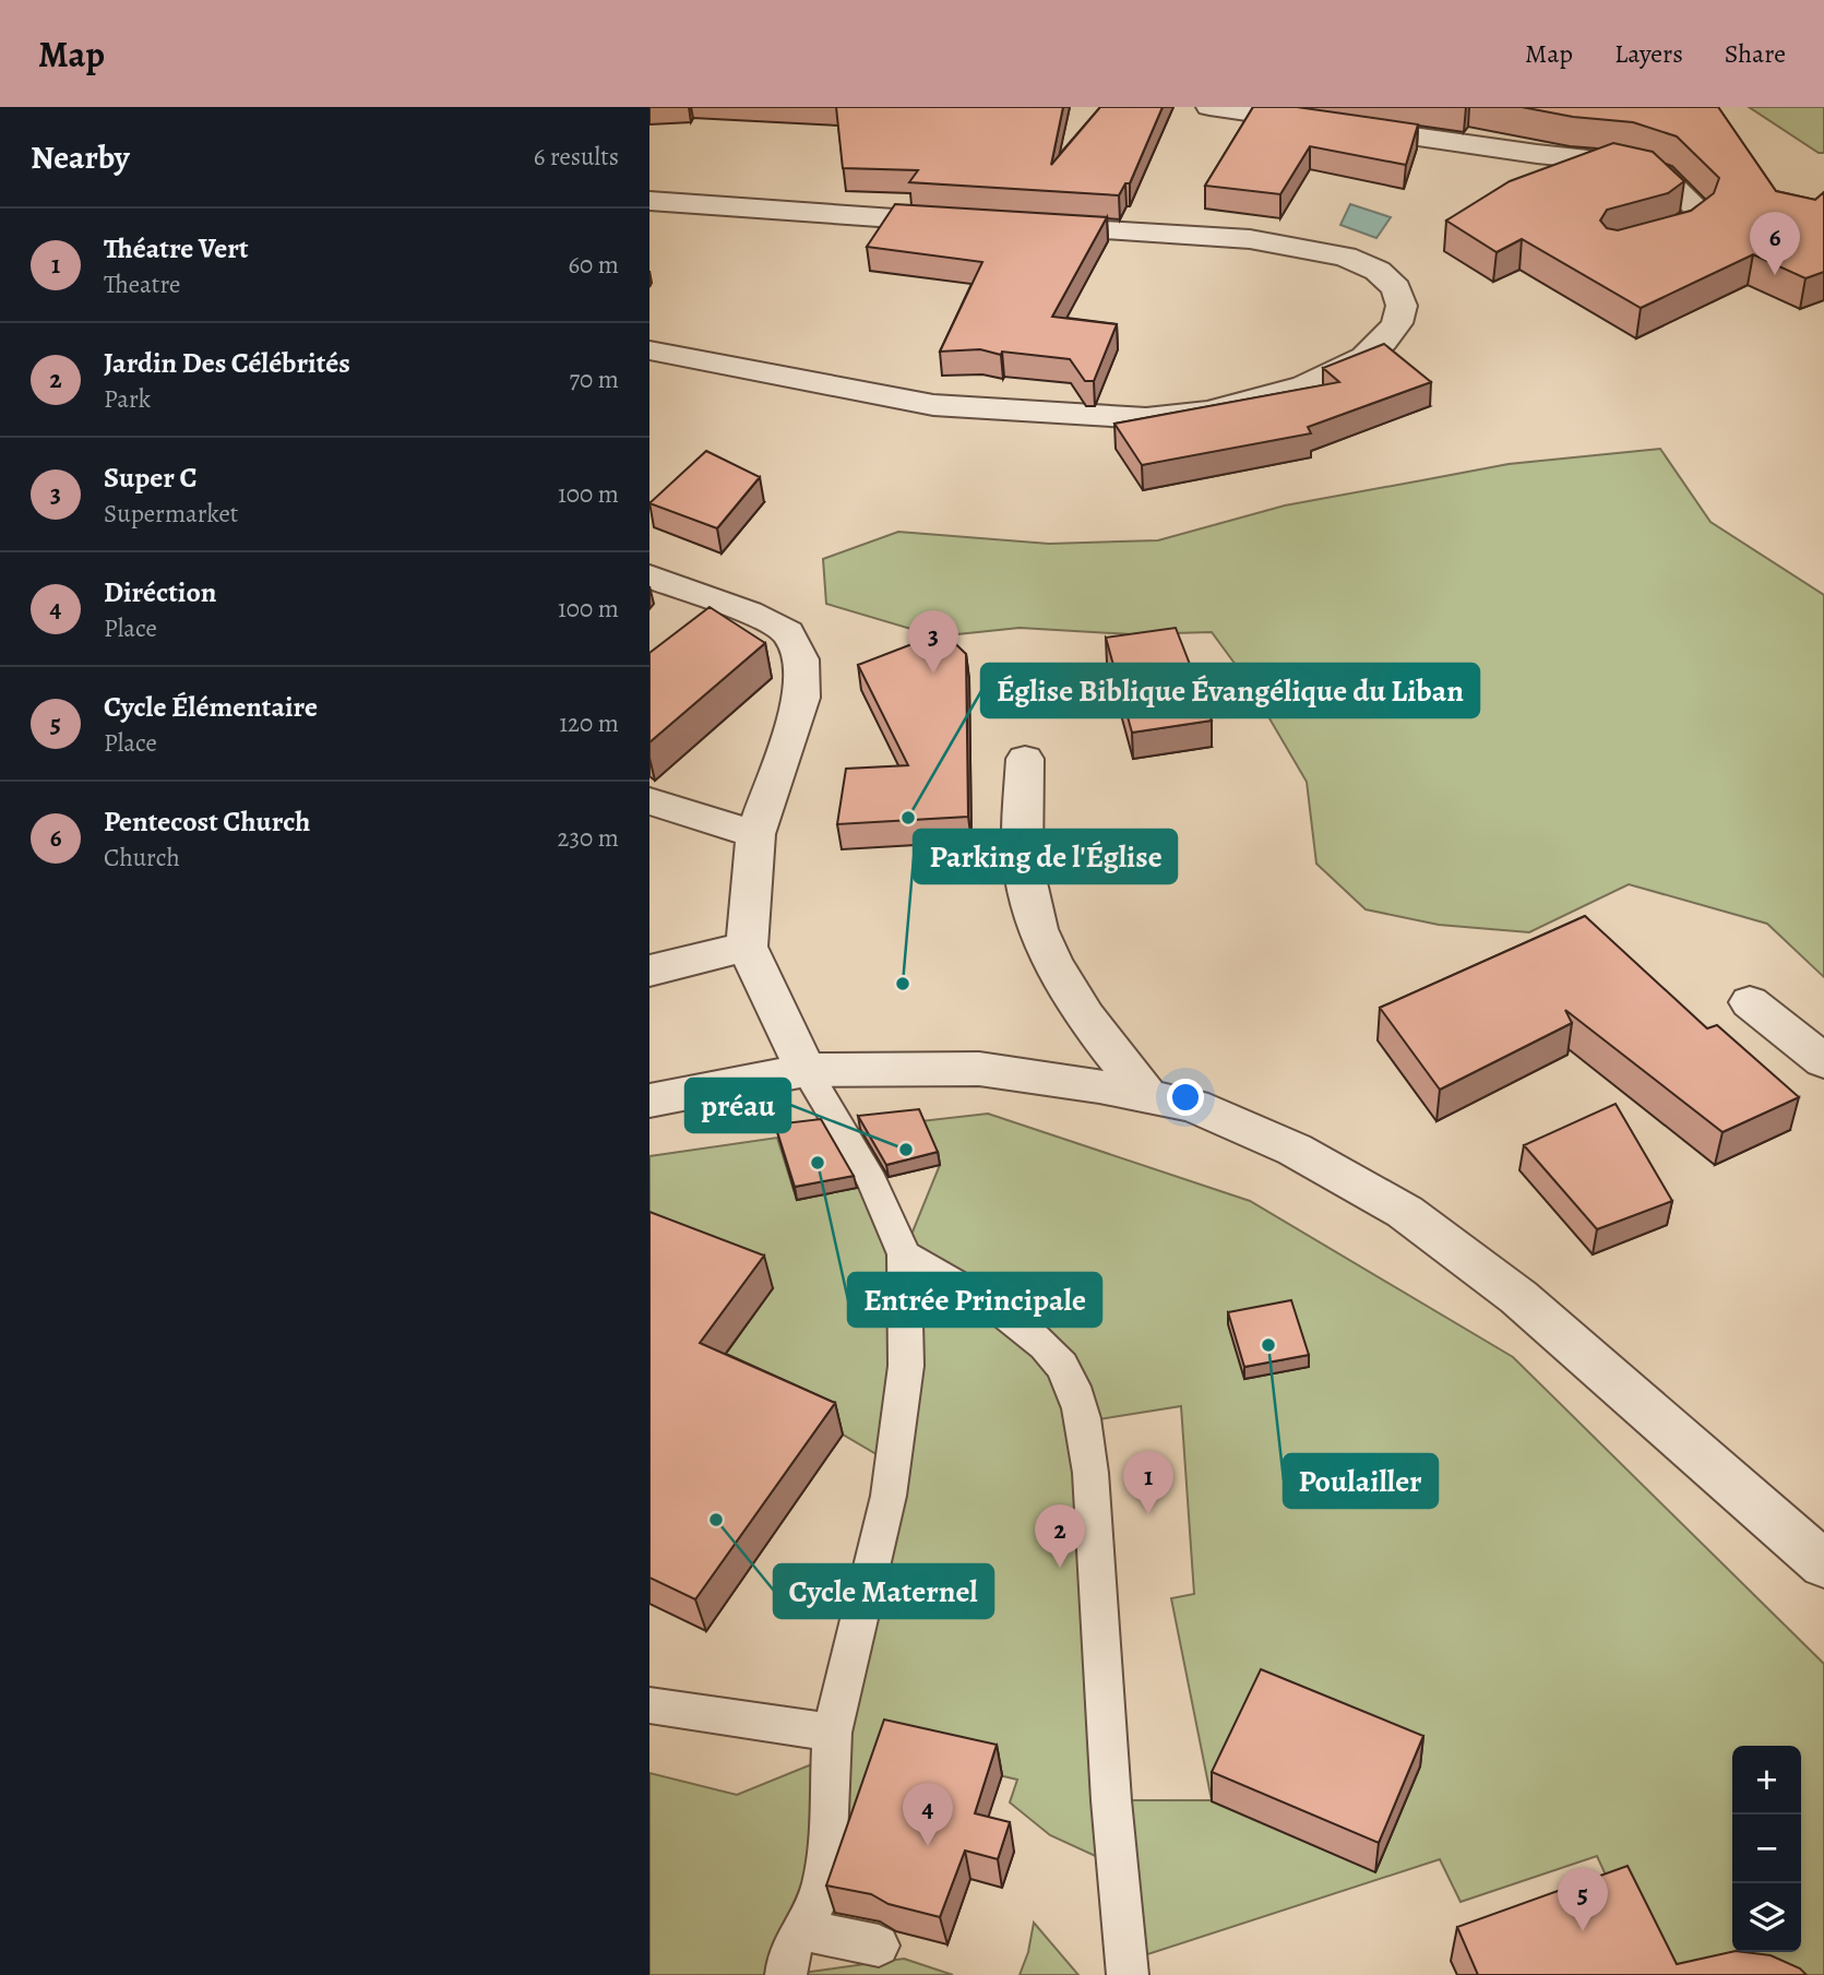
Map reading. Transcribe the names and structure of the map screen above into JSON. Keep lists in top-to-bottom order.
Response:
{
  "places": [
    "Église Biblique Évangélique du Liban",
    "Parking de l'Église",
    "préau",
    "Entrée Principale",
    "Poulailler",
    "Cycle Maternel"
  ],
  "page": {
    "header": "Map",
    "nav": ["Map", "Layers", "Share"],
    "heading": ["Nearby", "6 results"],
    "list": [
      {
        "mark": "1",
        "name": "Théatre Vert",
        "note": "Theatre",
        "value": "60 m"
      },
      {
        "mark": "2",
        "name": "Jardin Des Célébrités",
        "note": "Park",
        "value": "70 m"
      },
      {
        "mark": "3",
        "name": "Super C",
        "note": "Supermarket",
        "value": "100 m"
      },
      {
        "mark": "4",
        "name": "Diréction",
        "note": "Place",
        "value": "100 m"
      },
      {
        "mark": "5",
        "name": "Cycle Élémentaire",
        "note": "Place",
        "value": "120 m"
      },
      {
        "mark": "6",
        "name": "Pentecost Church",
        "note": "Church",
        "value": "230 m"
      }
    ],
    "pins": [
      "6",
      "3",
      "1",
      "2",
      "4",
      "5"
    ],
    "map_buttons": ["+", "−"]
  }
}
